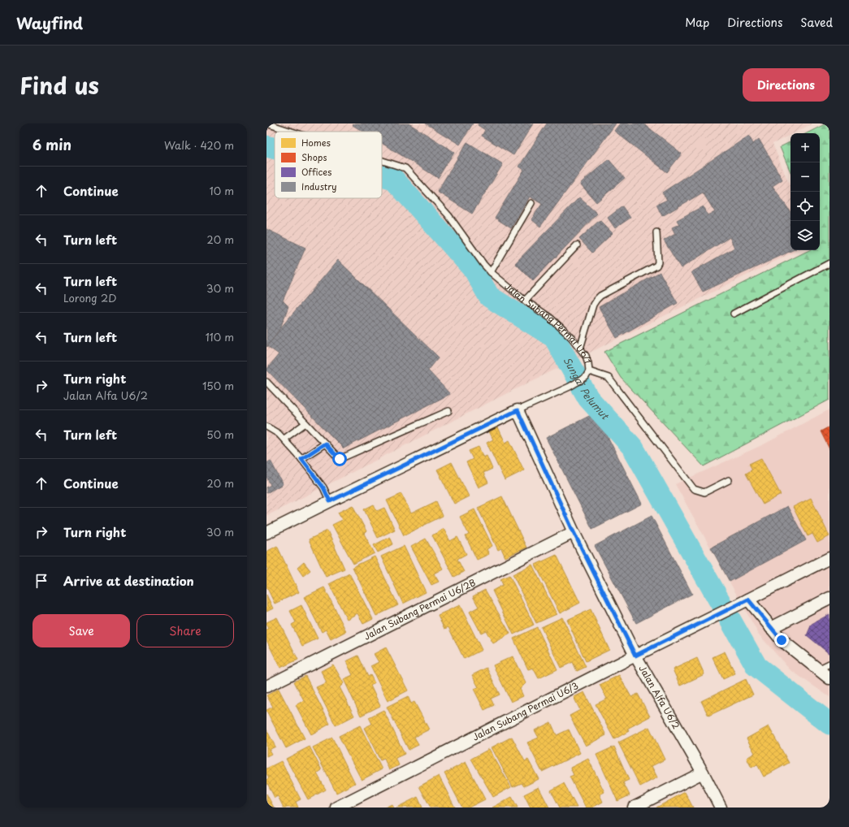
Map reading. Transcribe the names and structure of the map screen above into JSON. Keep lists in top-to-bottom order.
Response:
{
  "streets": {
    "street": [
      "Jalan Subang Permai U6/1",
      "Jalan Subang Permai U6/2B",
      "Jalan Alfa U6/2",
      "Jalan Subang Permai U6/3"
    ]
  },
  "crossings": [
    ["Jalan Subang Permai U6/1", "Jalan Alfa U6/2"],
    ["Jalan Subang Permai U6/2B", "Jalan Alfa U6/2"],
    ["Jalan Alfa U6/2", "Jalan Subang Permai U6/3"]
  ],
  "water": ["Sungai Pelumut"],
  "legend": [
    "Homes",
    "Shops",
    "Offices",
    "Industry"
  ],
  "page": {
    "header": "Wayfind",
    "nav": ["Map", "Directions", "Saved"],
    "title": "Find us",
    "buttons": [
      "Directions",
      ["Save", "Share"]
    ],
    "heading": ["6 min", "Walk · 420 m"],
    "map_buttons": ["+", "−"],
    "list": [
      ["Continue", "10 m"],
      ["Turn left", "20 m"],
      ["Turn left", "Lorong 2D", "30 m"],
      ["Turn left", "110 m"],
      ["Turn right", "Jalan Alfa U6/2", "150 m"],
      ["Turn left", "50 m"],
      ["Continue", "20 m"],
      ["Turn right", "30 m"],
      "Arrive at destination"
    ]
  }
}
